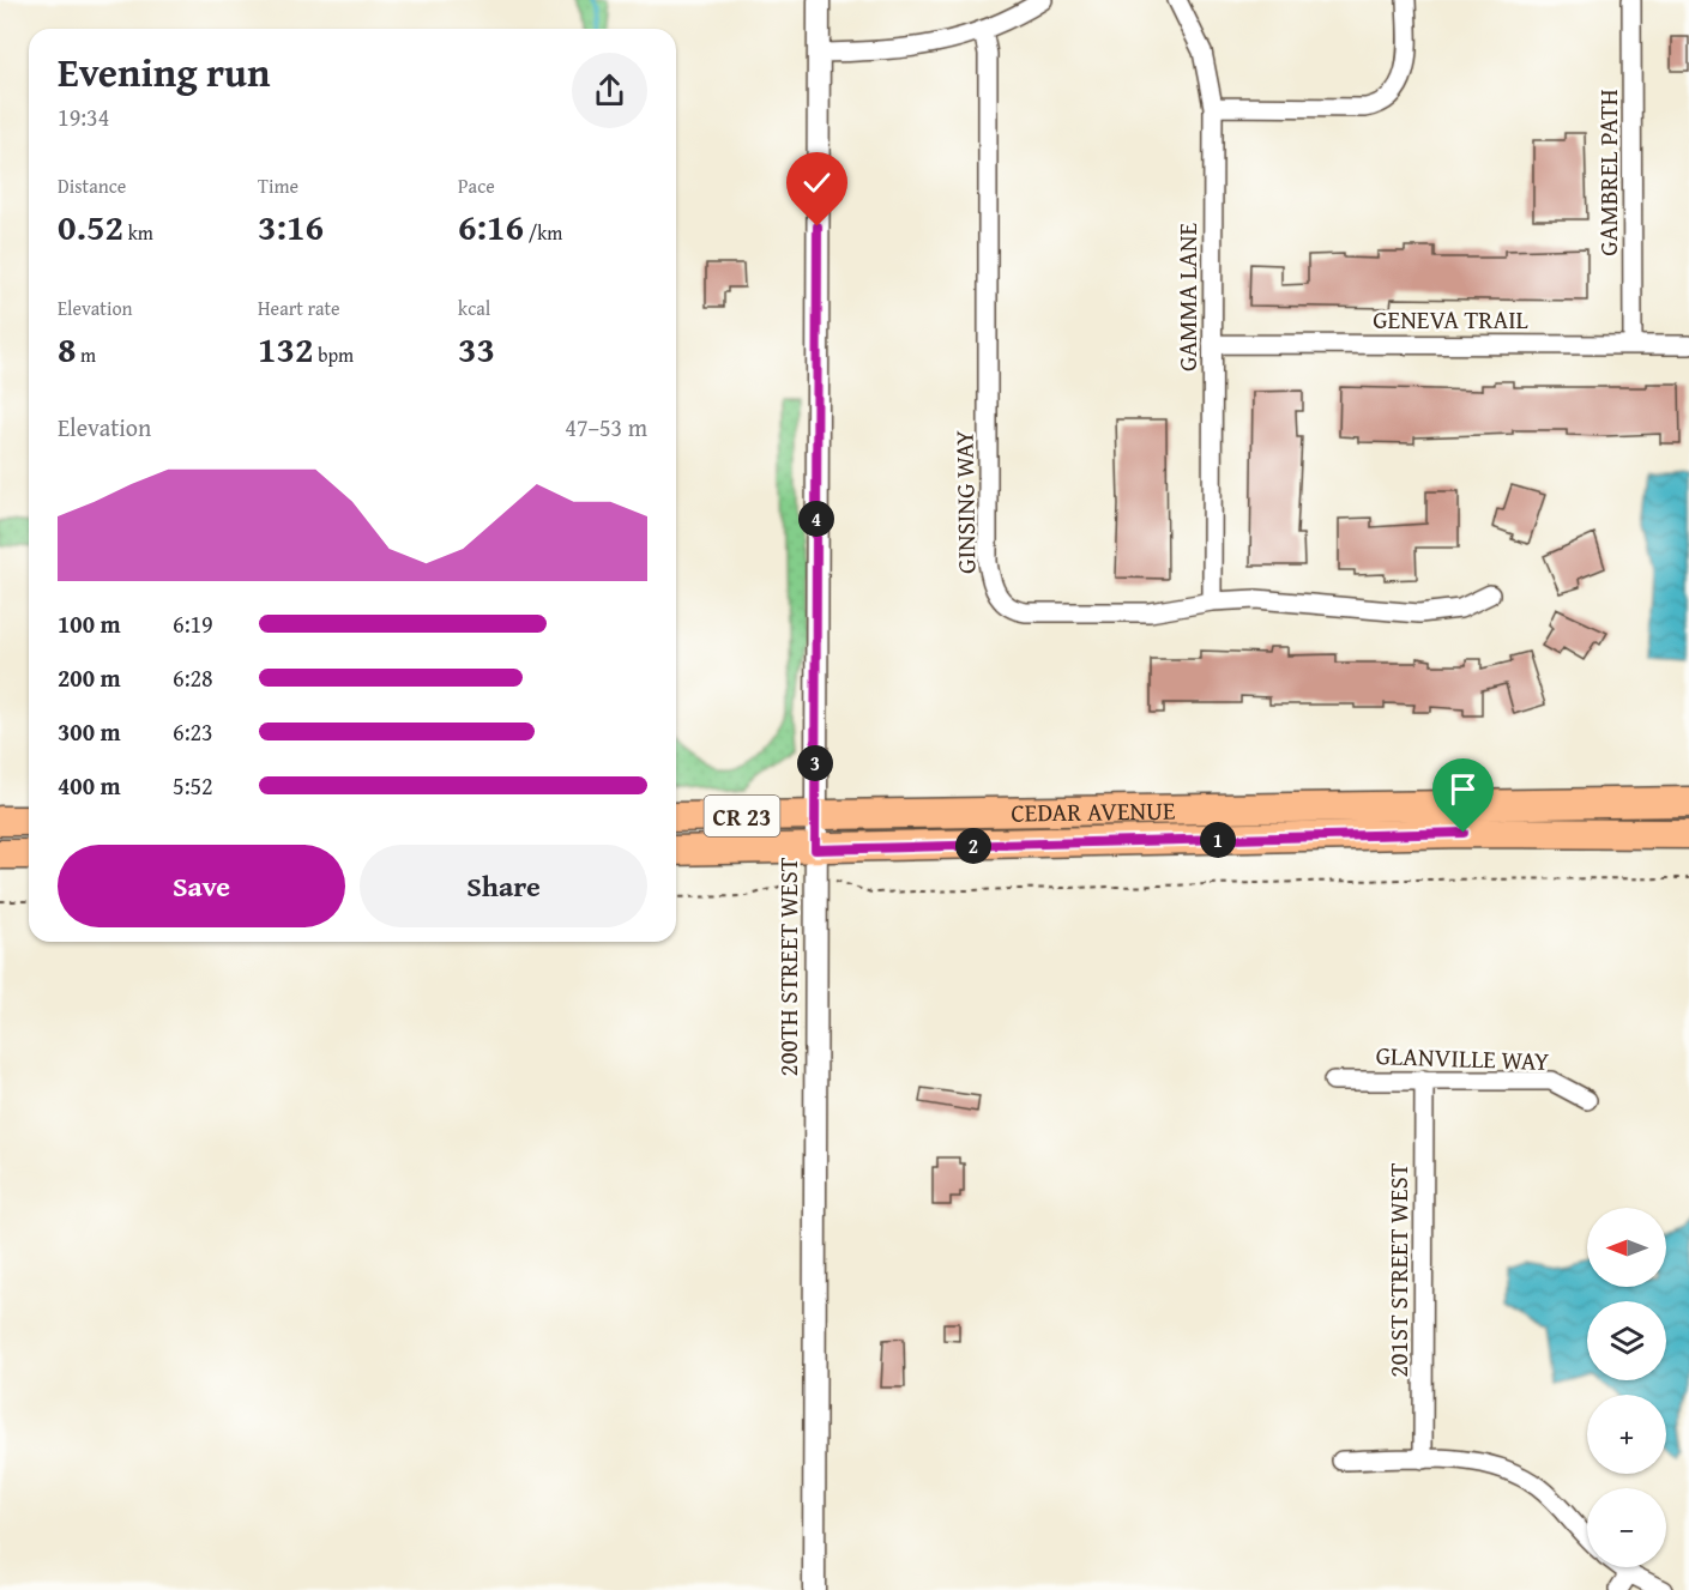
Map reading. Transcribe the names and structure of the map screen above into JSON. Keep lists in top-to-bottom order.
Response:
{
  "streets": {
    "main road": ["CEDAR AVENUE", "CR 23"],
    "street": [
      "GAMBREL PATH",
      "GAMMA LANE",
      "GENEVA TRAIL",
      "GINSING WAY",
      "200TH STREET WEST",
      "GLANVILLE WAY",
      "201ST STREET WEST"
    ]
  },
  "crossings": [
    ["GAMBREL PATH", "GENEVA TRAIL"],
    ["GAMMA LANE", "GENEVA TRAIL"],
    ["GAMMA LANE", "GINSING WAY"],
    ["CEDAR AVENUE", "200TH STREET WEST"],
    ["GLANVILLE WAY", "201ST STREET WEST"]
  ],
  "north": "left",
  "page": {
    "heading": ["Evening run", "19:34"],
    "stats": [
      ["Distance", "0.52 km"],
      ["Time", "3:16"],
      ["Pace", "6:16 /km"],
      ["Elevation", "8 m"],
      ["Heart rate", "132 bpm"],
      ["kcal", "33"]
    ],
    "chart": ["Elevation", "47–53 m"],
    "pins": [
      "4",
      "3",
      "1",
      "2"
    ],
    "list": [
      {
        "name": "100 m",
        "note": "6:19"
      },
      {
        "name": "200 m",
        "note": "6:28"
      },
      {
        "name": "300 m",
        "note": "6:23"
      },
      {
        "name": "400 m",
        "note": "5:52"
      }
    ],
    "buttons": ["Save", "Share"],
    "map_buttons": ["+", "−"]
  }
}
